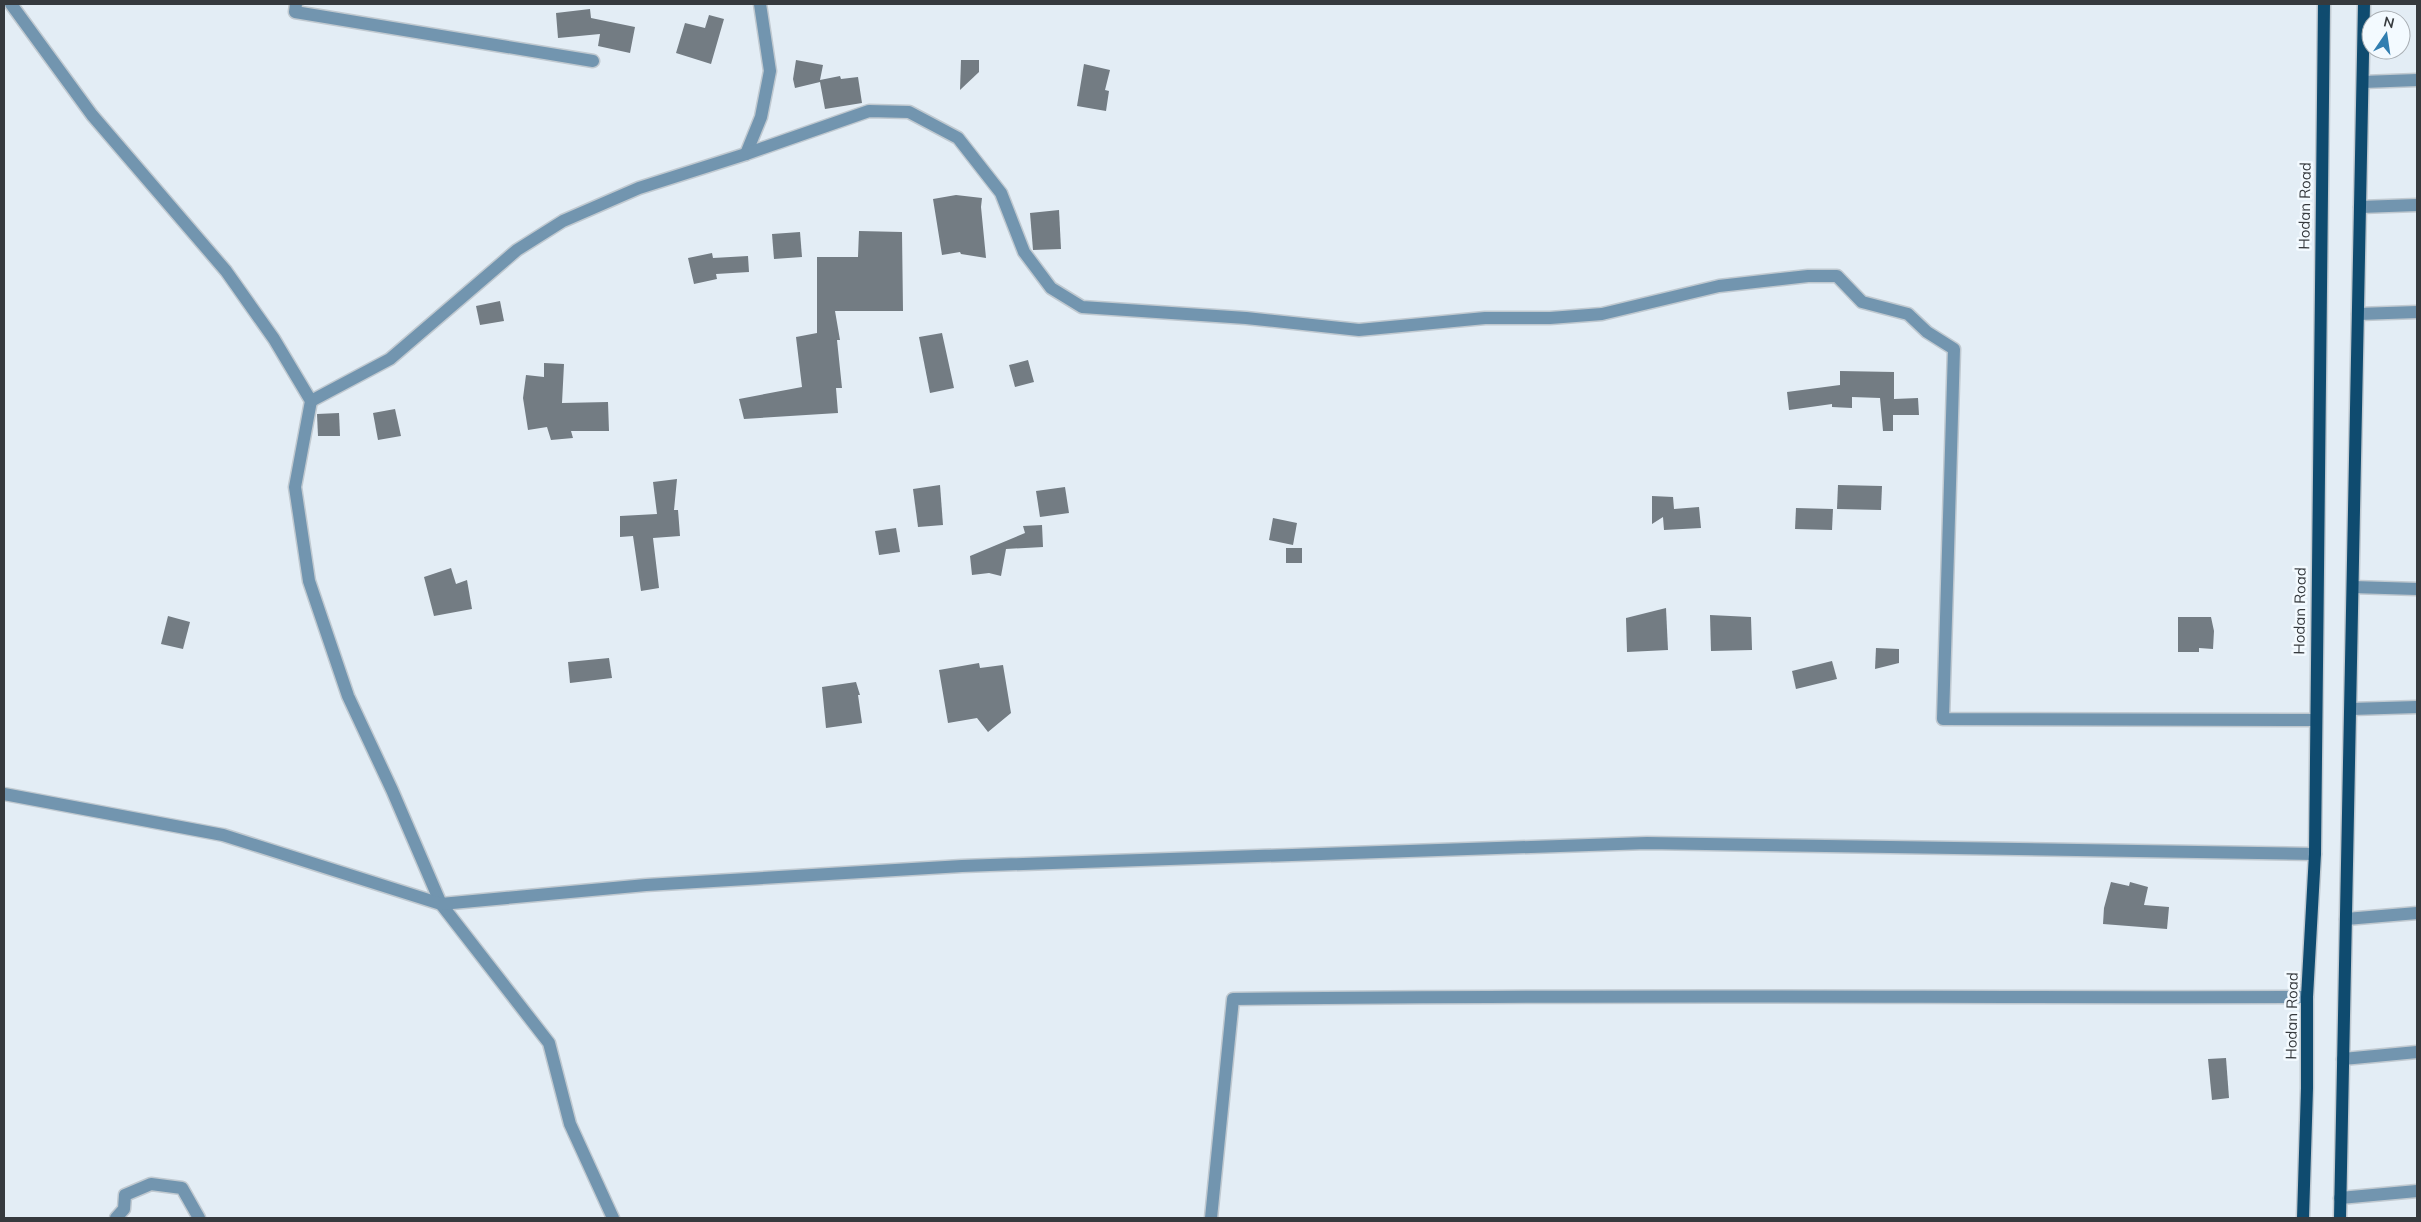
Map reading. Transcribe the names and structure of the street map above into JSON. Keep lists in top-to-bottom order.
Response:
{
  "streets": {
    "main road": ["Hodan Road"]
  },
  "north": "top"
}
